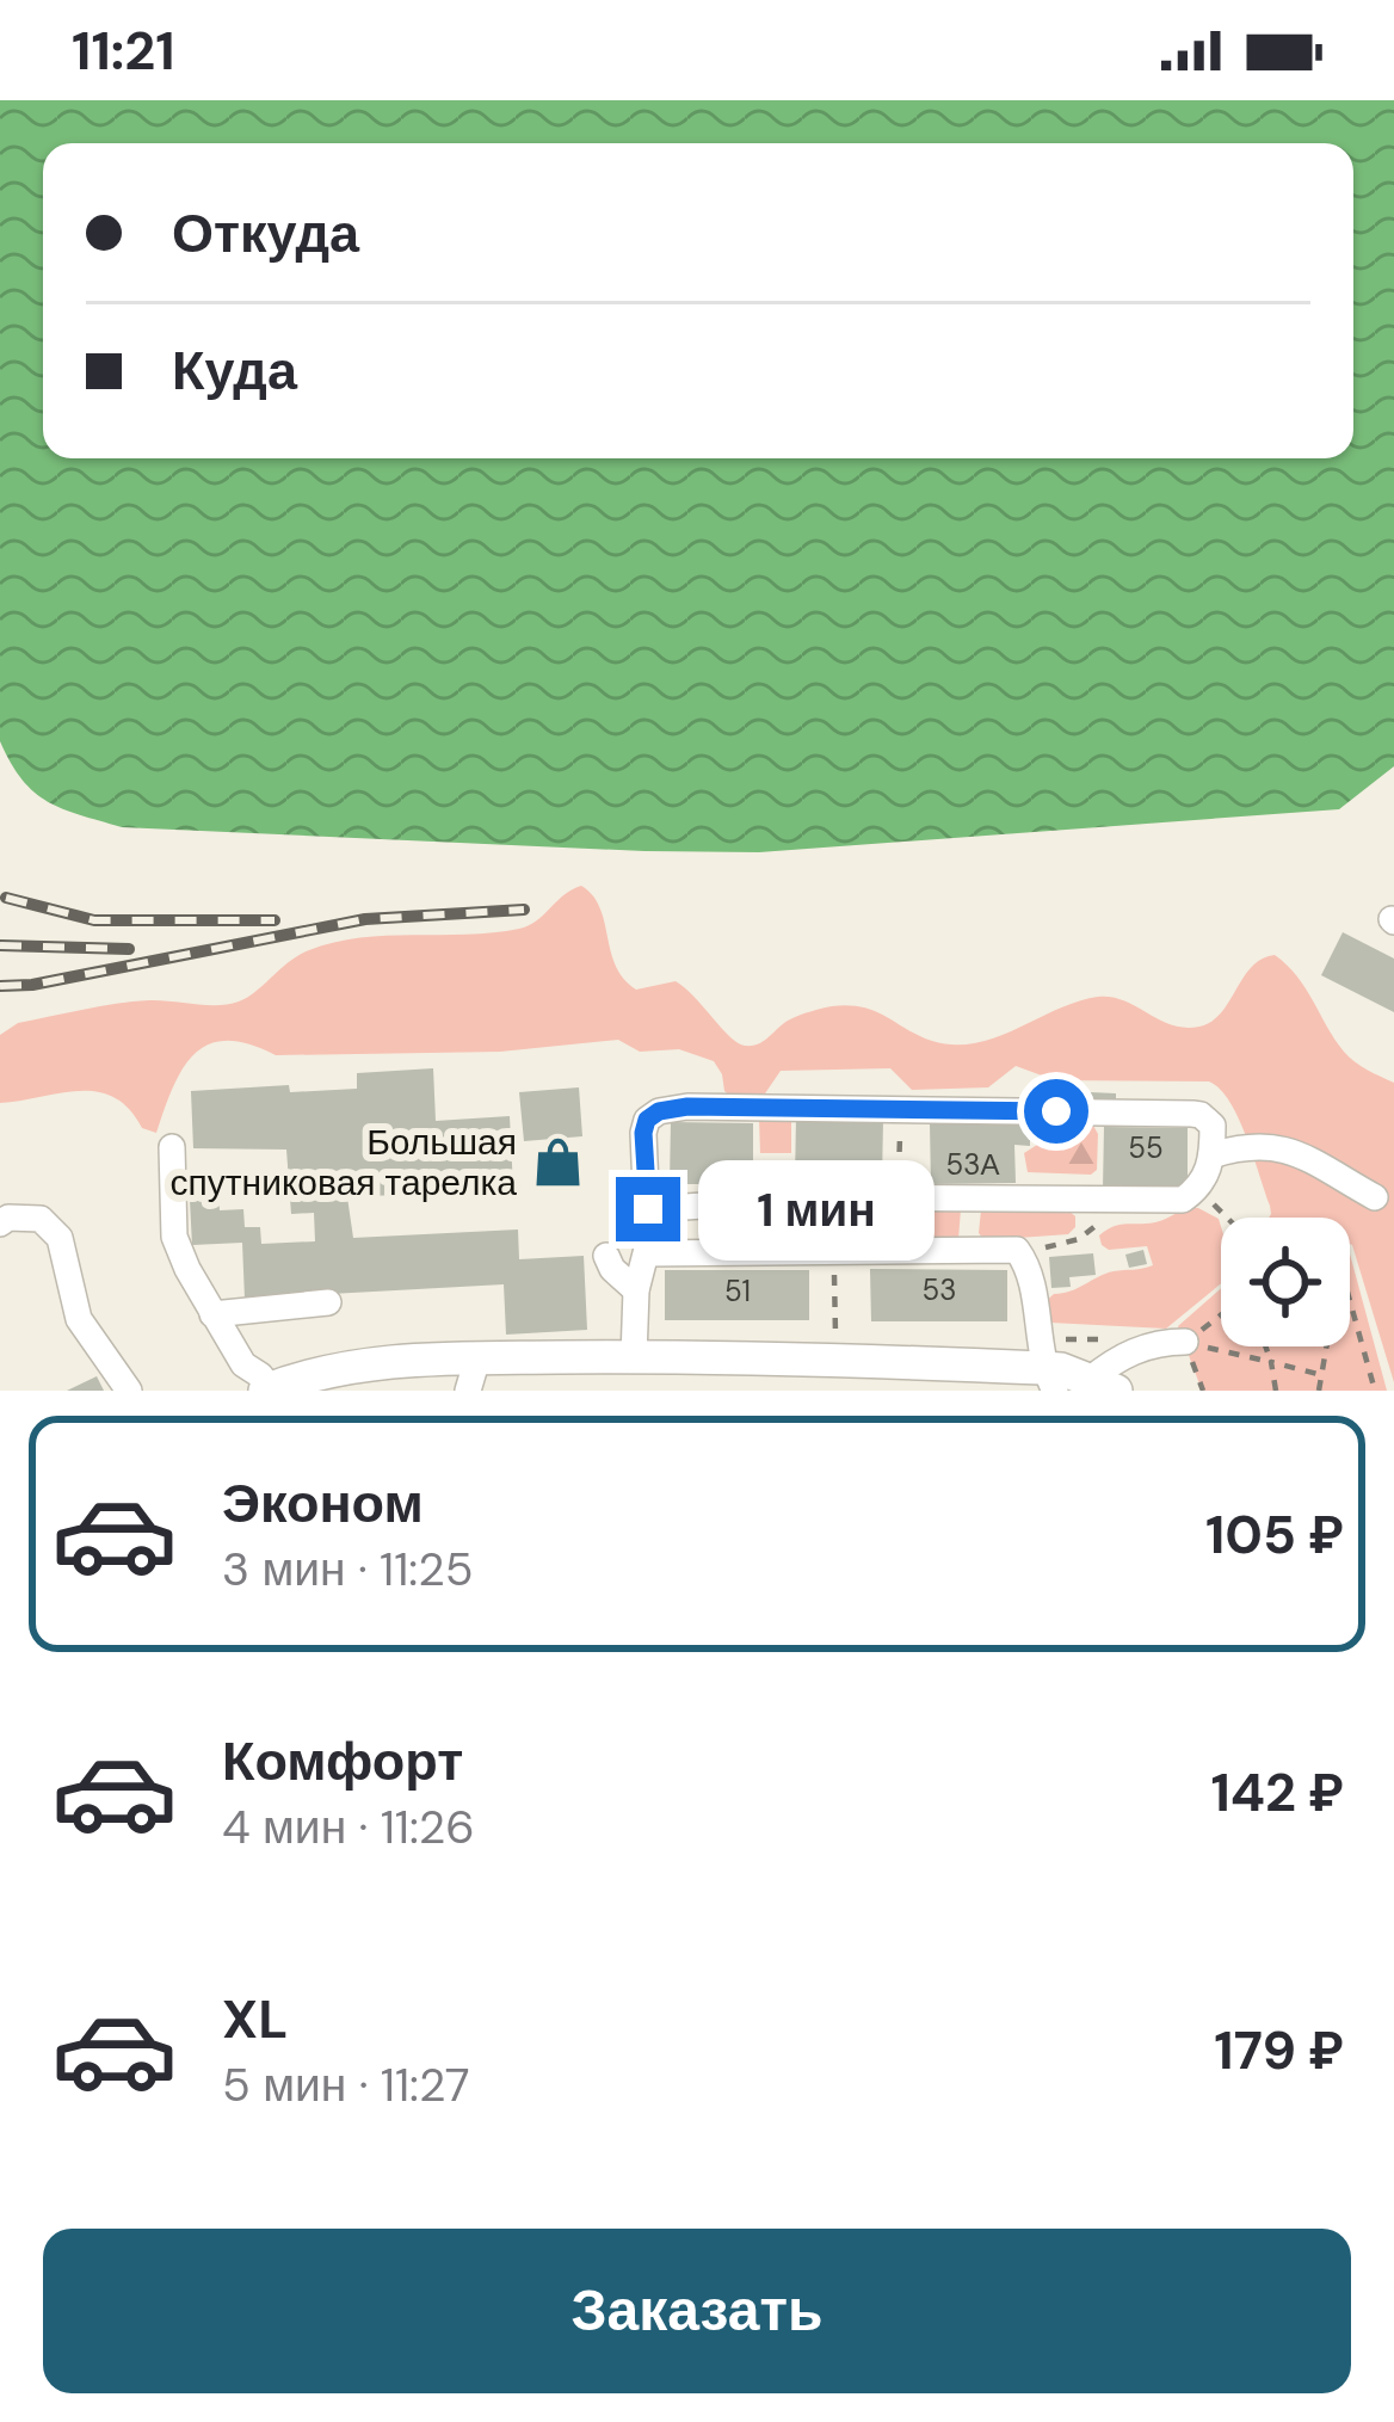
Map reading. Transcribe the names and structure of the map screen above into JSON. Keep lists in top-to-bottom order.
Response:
{
  "places": {
    "shop": ["Большая спутниковая тарелка"]
  },
  "house_numbers": [
    "55",
    "53А",
    "53",
    "51"
  ],
  "page": {
    "status": "11:21",
    "banner": ["Откуда", "Куда"],
    "bubble": "1 мин",
    "list": [
      {
        "name": "Эконом",
        "note": "3 мин · 11:25",
        "value": "105 ₽"
      },
      {
        "name": "Комфорт",
        "note": "4 мин · 11:26",
        "value": "142 ₽"
      },
      {
        "name": "XL",
        "note": "5 мин · 11:27",
        "value": "179 ₽"
      }
    ],
    "buttons": "Заказать"
  }
}
